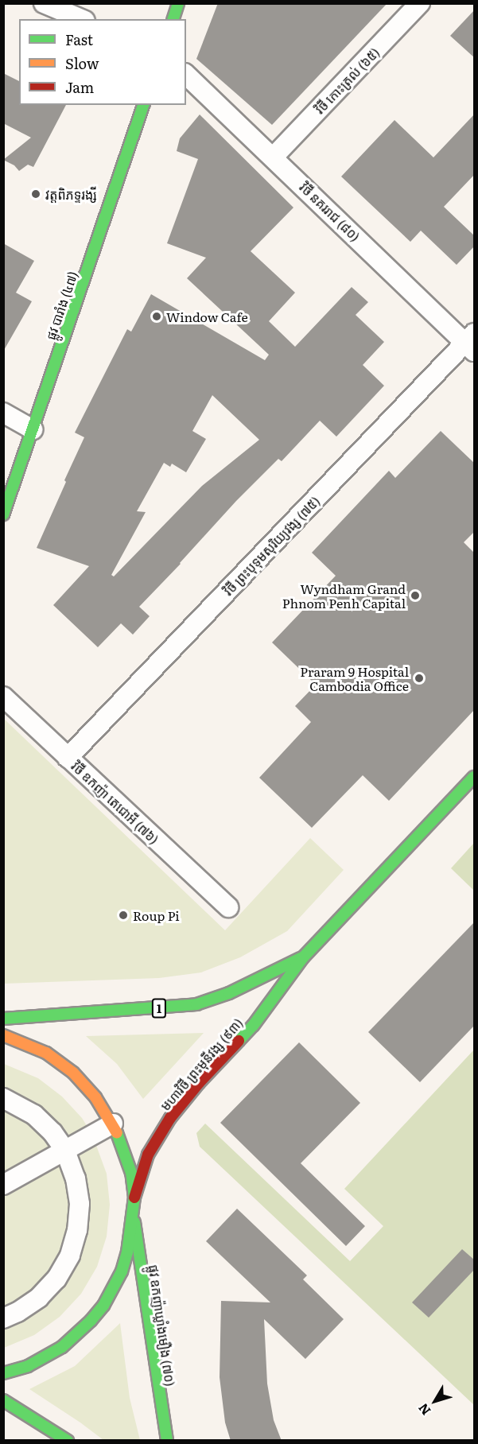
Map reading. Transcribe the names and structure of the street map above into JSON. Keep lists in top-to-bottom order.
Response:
{
  "streets": {
    "main road": [
      "ផ្លូវ បារាំង (៤៧)",
      "1",
      "មហាវិថី ព្រះមុនីវង្ស (៩៣)",
      "ផ្លូវ ឧកញ៉ាឃ្លាំងមឿង (៧០)"
    ],
    "street": [
      "វិថី កោះត្រល់ (៦៥)",
      "វិថី នគររាជ (៨០)",
      "វិថី ព្រះបុទុមសុរិយ្យវង្ស (៧៥)",
      "វិថី ឧកញ៉ា តេជោអី (៧៦)"
    ]
  },
  "crossings": [
    ["វិថី កោះត្រល់ (៦៥)", "វិថី នគររាជ (៨០)"],
    ["វិថី នគររាជ (៨០)", "វិថី ព្រះបុទុមសុរិយ្យវង្ស (៧៥)"],
    ["វិថី ព្រះបុទុមសុរិយ្យវង្ស (៧៥)", "វិថី ឧកញ៉ា តេជោអី (៧៦)"],
    ["1", "មហាវិថី ព្រះមុនីវង្ស (៩៣)"],
    ["1", "ផ្លូវ ឧកញ៉ាឃ្លាំងមឿង (៧០)"]
  ],
  "places": [
    "វត្តពិភទ្ទរង្សី",
    "Window Cafe",
    "Wyndham Grand Phnom Penh Capital",
    "Praram 9 Hospital Cambodia Office",
    "Roup Pi"
  ],
  "legend": ["Fast", "Slow", "Jam"],
  "north": "bottom left"
}
